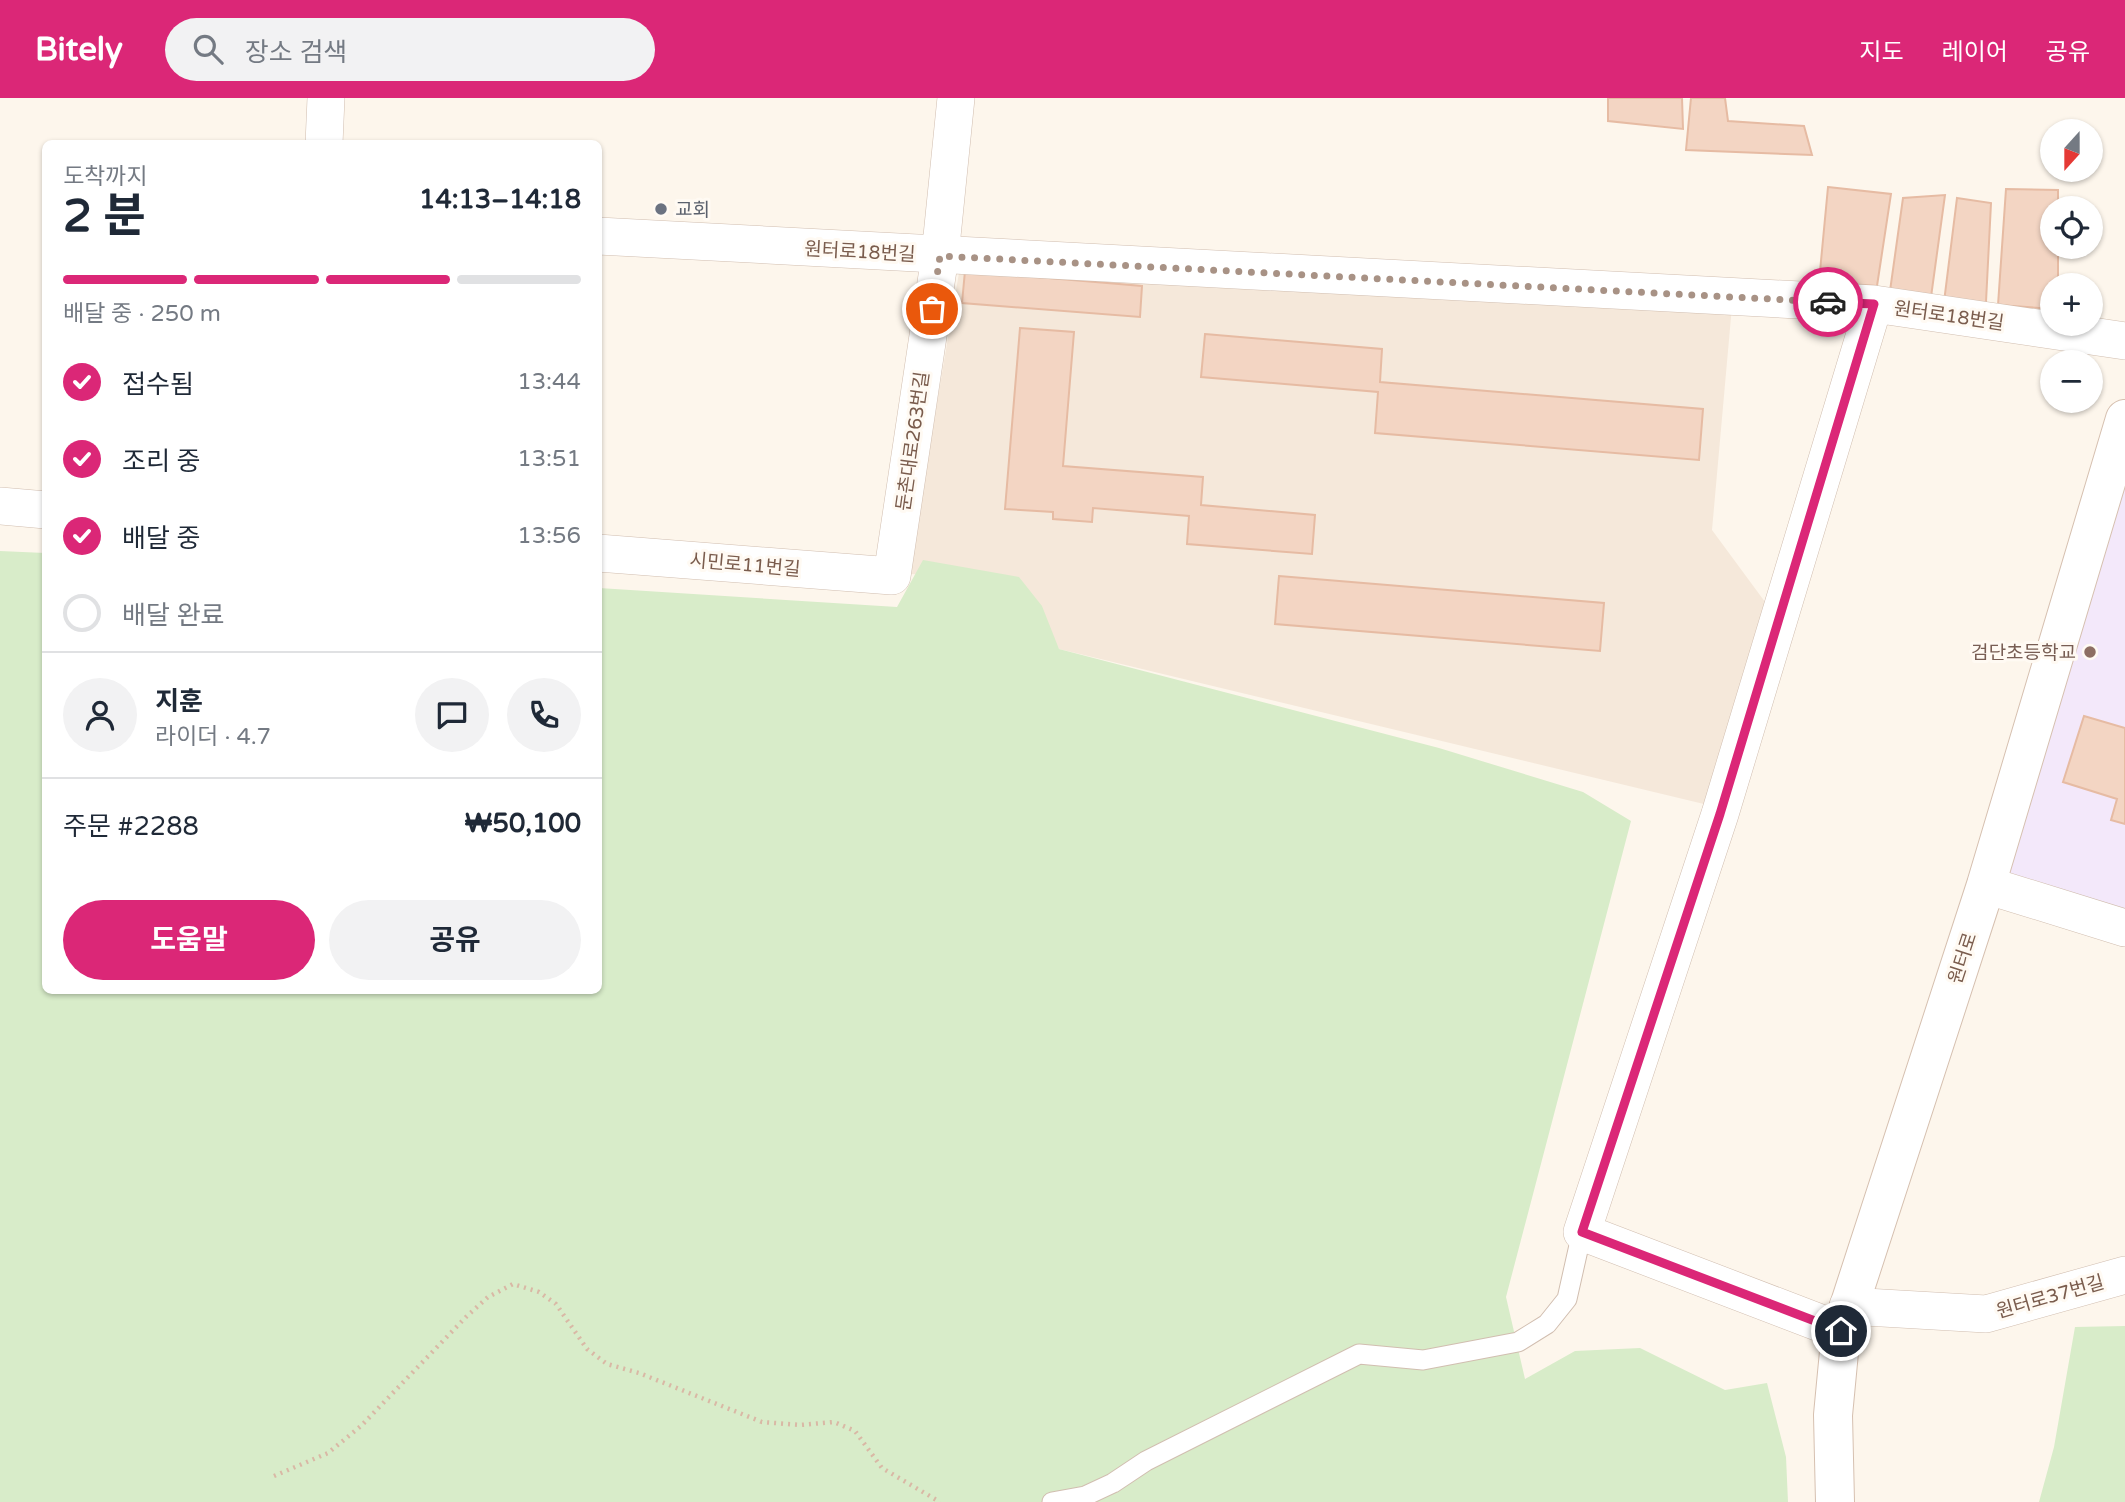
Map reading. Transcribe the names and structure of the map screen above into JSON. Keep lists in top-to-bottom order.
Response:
{
  "streets": {
    "main road": ["원터로"],
    "street": [
      "원터로18번길",
      "둔촌대로263번길",
      "시민로11번길",
      "원터로37번길"
    ]
  },
  "crossings": [
    ["원터로18번길", "둔촌대로263번길"],
    ["둔촌대로263번길", "시민로11번길"],
    ["원터로", "원터로37번길"]
  ],
  "places": ["교회", "검단초등학교"],
  "north": "bottom",
  "page": {
    "header": "Bitely",
    "search": "장소 검색",
    "nav": ["지도", "레이어", "공유"],
    "map_buttons": ["+", "−"],
    "heading": ["2 분", "도착까지", "14:13–14:18"],
    "panel": [
      "지훈",
      "라이더 · 4.7",
      "주문 #2288",
      "₩50,100"
    ],
    "bar": "배달 중 · 250 m",
    "list": [
      ["접수됨", "13:44"],
      ["조리 중", "13:51"],
      ["배달 중", "13:56"],
      "배달 완료"
    ],
    "buttons": ["도움말", "공유"]
  }
}
